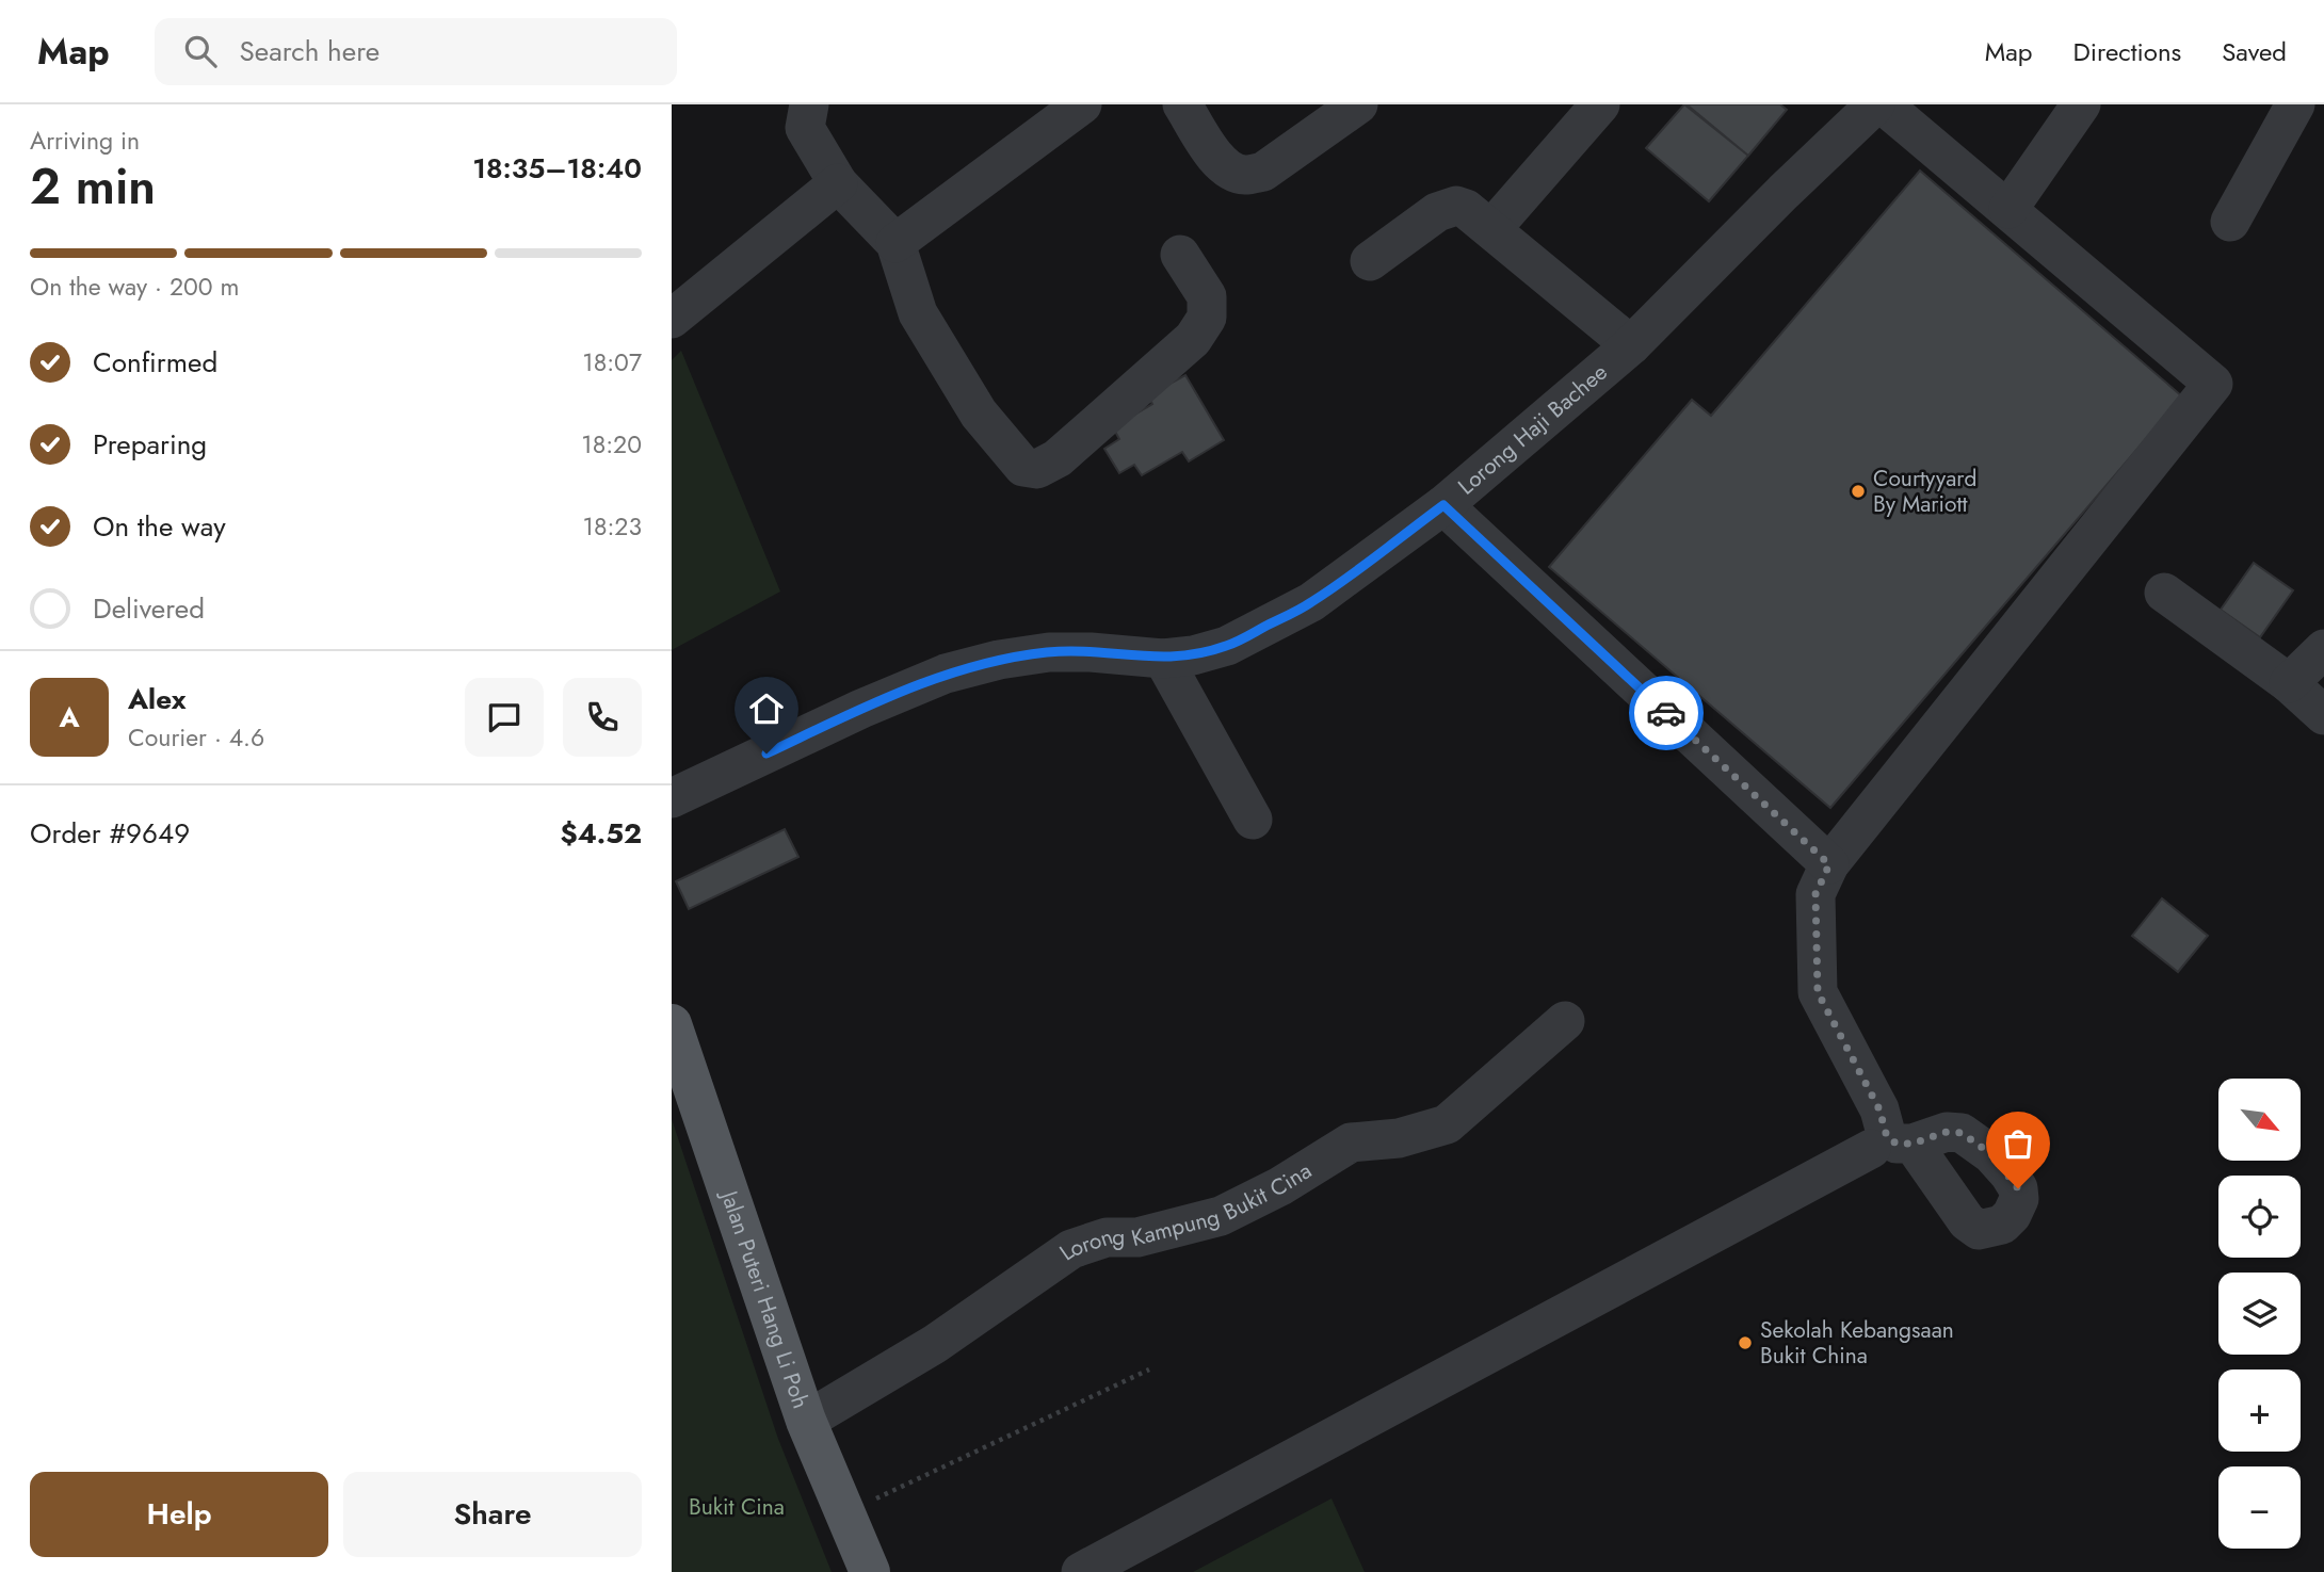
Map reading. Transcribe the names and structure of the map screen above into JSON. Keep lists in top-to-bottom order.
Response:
{
  "streets": {
    "main road": ["Jalan Puteri Hang Li Poh"],
    "street": ["Lorong Haji Bachee", "Lorong Kampung Bukit Cina"]
  },
  "crossings": [
    ["Lorong Kampung Bukit Cina", "Jalan Puteri Hang Li Poh"]
  ],
  "parks": ["Bukit Cina"],
  "places": ["Courtyyard By Mariott", "Sekolah Kebangsaan Bukit China"],
  "north": "bottom right",
  "page": {
    "header": "Map",
    "search": "Search here",
    "nav": ["Map", "Directions", "Saved"],
    "heading": ["2 min", "Arriving in", "18:35–18:40"],
    "panel": [
      "Alex",
      "Courier · 4.6",
      "Order #9649",
      "$4.52"
    ],
    "bar": "On the way · 200 m",
    "list": [
      ["Confirmed", "18:07"],
      ["Preparing", "18:20"],
      ["On the way", "18:23"],
      "Delivered"
    ],
    "round": "A",
    "map_buttons": ["+", "−"],
    "buttons": ["Help", "Share"]
  }
}
